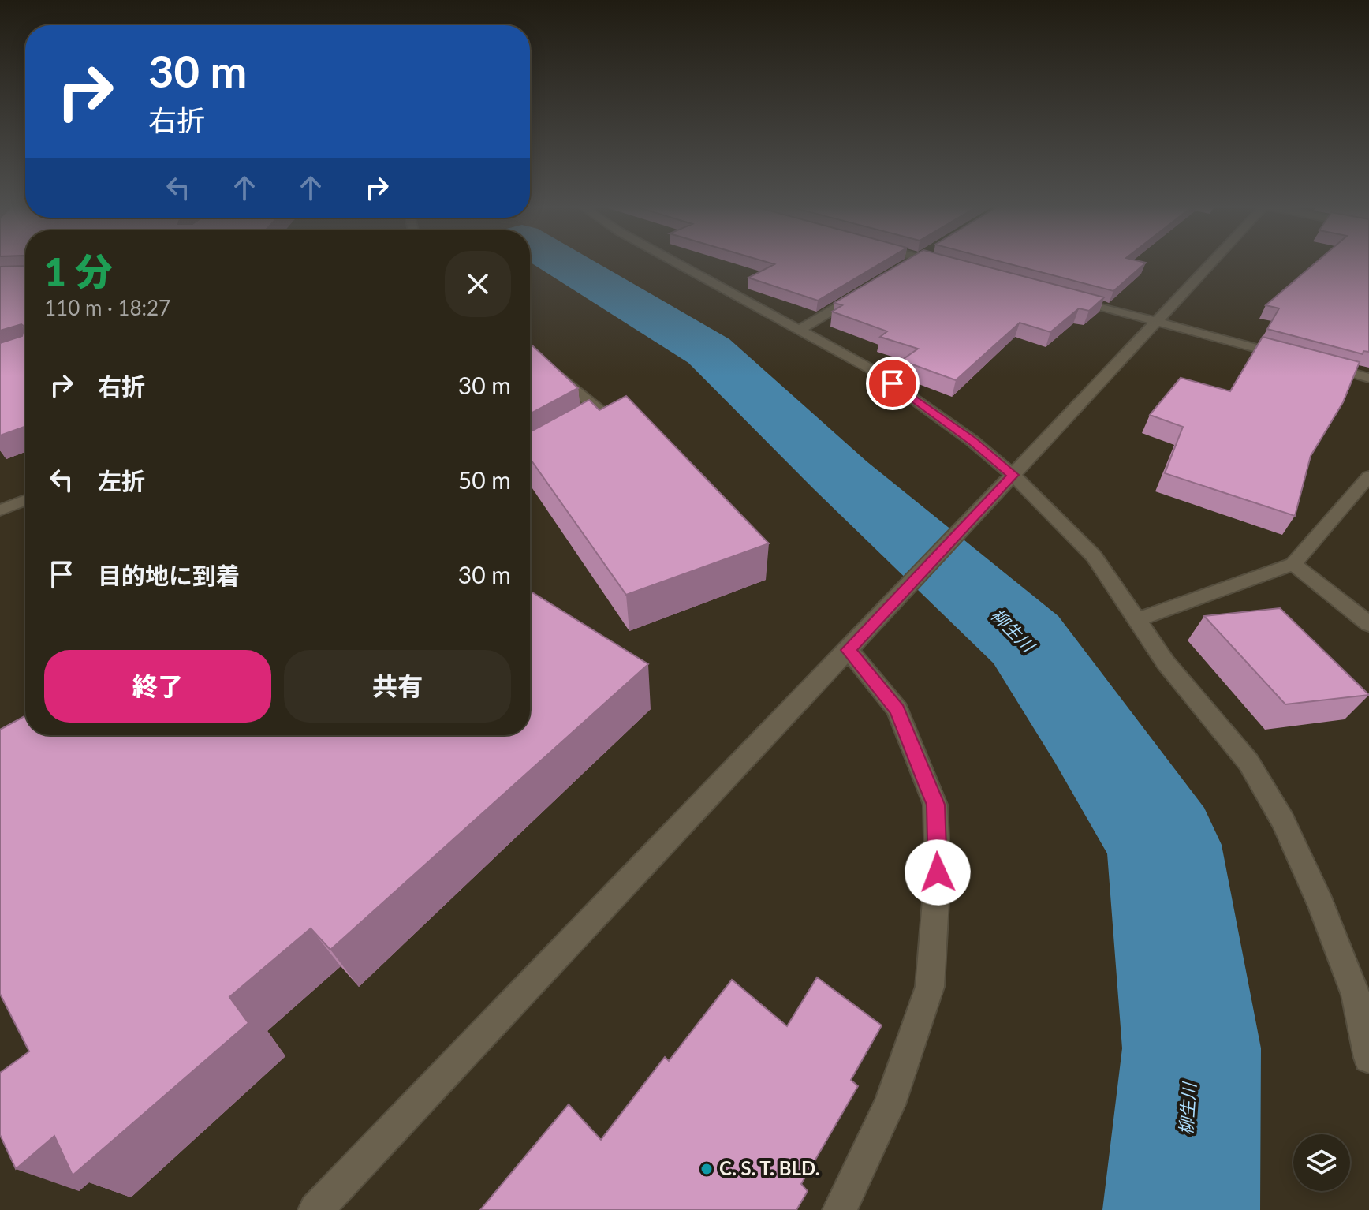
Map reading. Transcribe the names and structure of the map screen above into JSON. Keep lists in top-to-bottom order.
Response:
{
  "water": ["柳生川"],
  "places": ["C. S. T. BLD."],
  "page": {
    "turn": ["30 m", "右折"],
    "heading": ["1 分", "110 m · 18:27"],
    "list": [
      {
        "name": "右折",
        "value": "30 m"
      },
      {
        "name": "左折",
        "value": "50 m"
      },
      {
        "name": "目的地に到着",
        "value": "30 m"
      }
    ],
    "buttons": ["終了", "共有"]
  }
}
